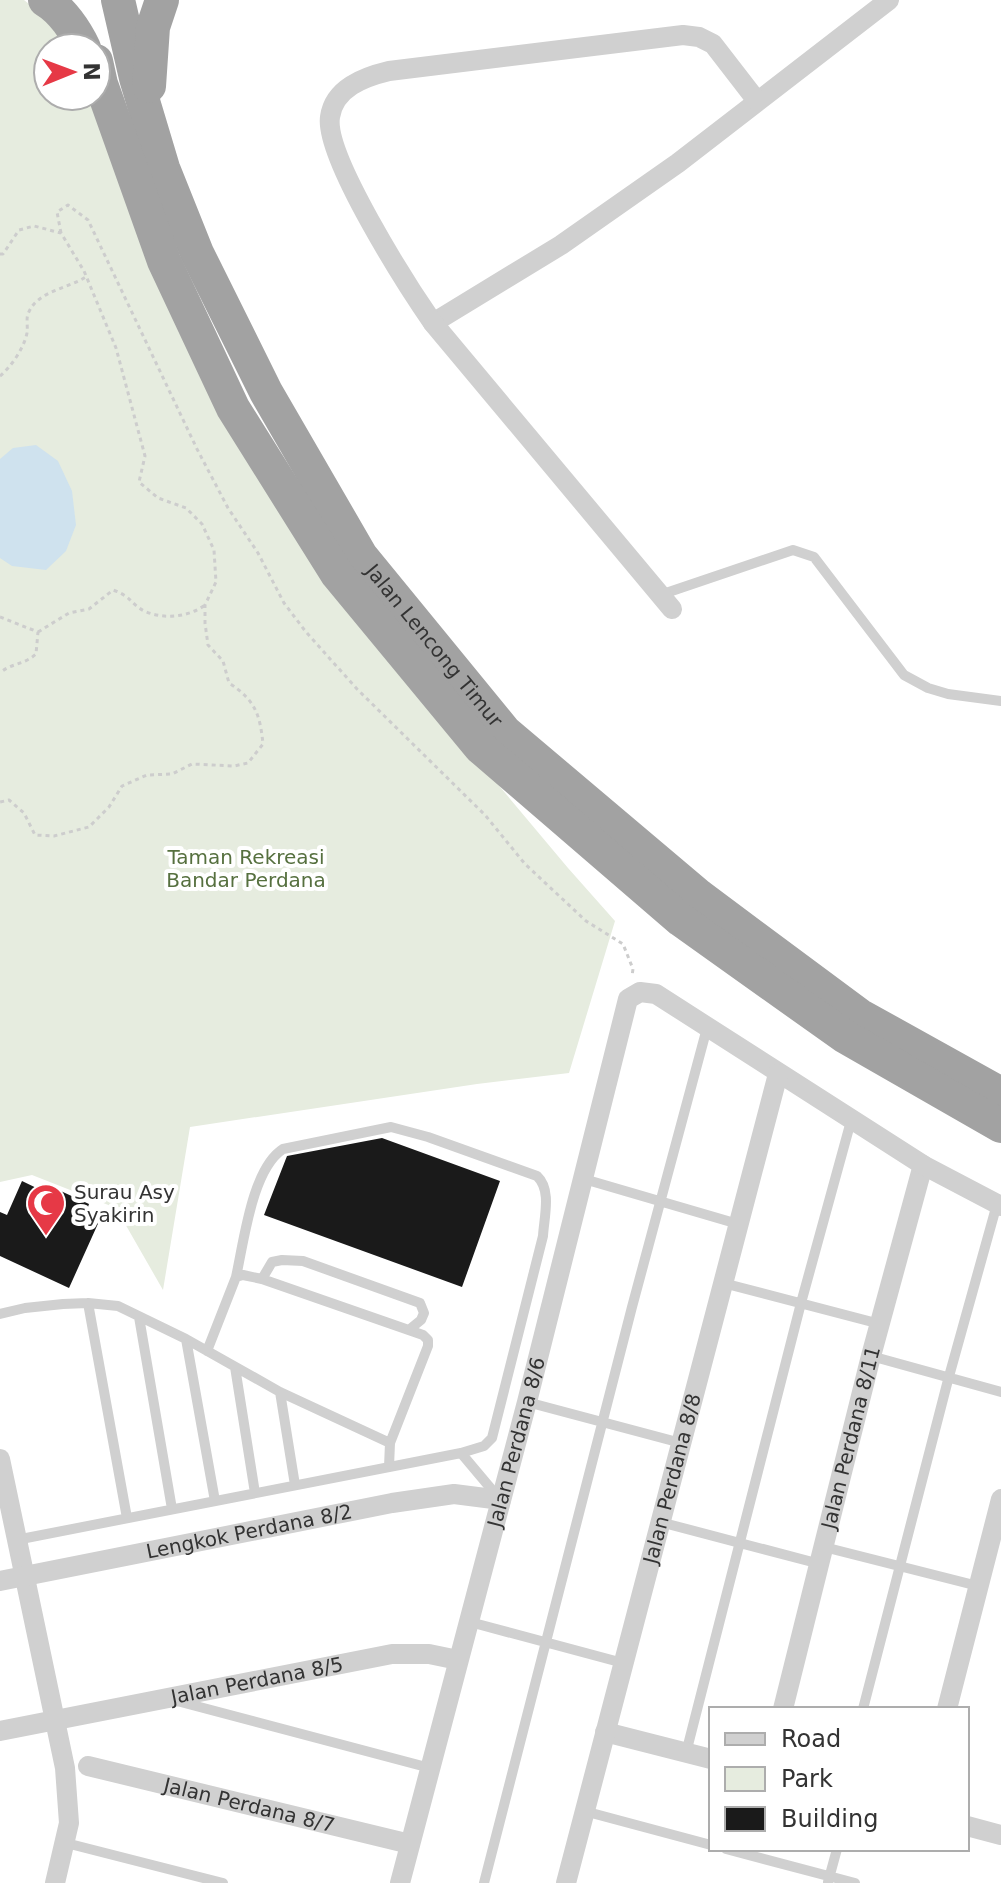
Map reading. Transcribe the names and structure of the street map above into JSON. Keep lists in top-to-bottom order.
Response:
{
  "streets": {
    "highway": ["Jalan Lencong Timur"],
    "street": [
      "Jalan Perdana 8/11",
      "Jalan Perdana 8/6",
      "Jalan Perdana 8/8",
      "Lengkok Perdana 8/2",
      "Jalan Perdana 8/5",
      "Jalan Perdana 8/7"
    ]
  },
  "crossings": [
    ["Jalan Perdana 8/6", "Lengkok Perdana 8/2"],
    ["Jalan Perdana 8/6", "Jalan Perdana 8/5"],
    ["Jalan Perdana 8/6", "Jalan Perdana 8/7"]
  ],
  "parks": ["Taman Rekreasi Bandar Perdana"],
  "places": {
    "mosque": ["Surau Asy Syakirin"]
  },
  "legend": ["Road", "Park", "Building"],
  "north": "right"
}
